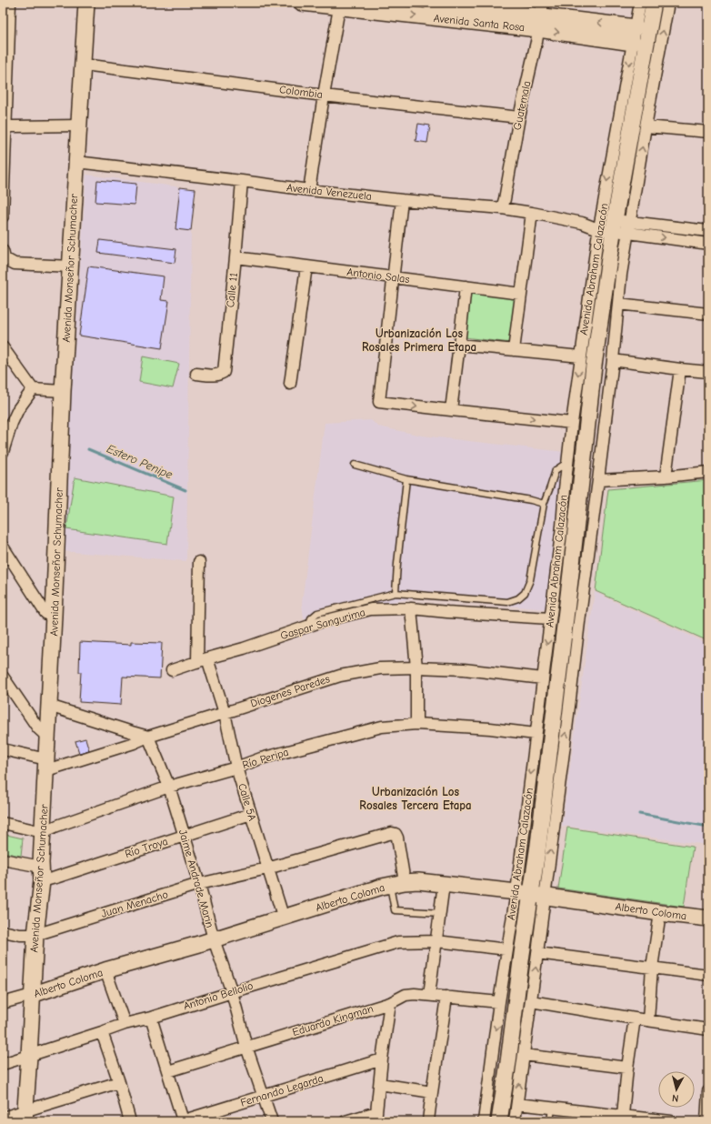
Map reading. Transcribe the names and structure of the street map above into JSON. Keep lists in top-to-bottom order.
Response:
{
  "streets": {
    "street": [
      "Avenida Santa Rosa",
      "Colombia",
      "Guatemala",
      "Avenida Venezuela",
      "Avenida Monseñor Schumacher",
      "Avenida Abraham Calazacón",
      "Antonio Salas",
      "Calle 11",
      "Gaspar Sangurima",
      "Diogenes Paredes",
      "Río Peripa",
      "Calle 5A",
      "Río Troya",
      "Jaime Andrade Marin",
      "Alberto Coloma",
      "Juan Menacho",
      "Antonio Bellolio",
      "Eduardo Kingman",
      "Fernando Legarda"
    ]
  },
  "crossings": [
    ["Avenida Santa Rosa", "Guatemala"],
    ["Avenida Santa Rosa", "Avenida Abraham Calazacón"],
    ["Colombia", "Guatemala"],
    ["Colombia", "Avenida Monseñor Schumacher"],
    ["Guatemala", "Avenida Venezuela"],
    ["Avenida Venezuela", "Avenida Monseñor Schumacher"],
    ["Avenida Venezuela", "Avenida Abraham Calazacón"],
    ["Avenida Venezuela", "Calle 11"],
    ["Avenida Monseñor Schumacher", "Diogenes Paredes"],
    ["Avenida Monseñor Schumacher", "Río Peripa"],
    ["Avenida Monseñor Schumacher", "Río Troya"],
    ["Avenida Monseñor Schumacher", "Alberto Coloma"],
    ["Avenida Monseñor Schumacher", "Juan Menacho"],
    ["Avenida Monseñor Schumacher", "Antonio Bellolio"],
    ["Avenida Abraham Calazacón", "Gaspar Sangurima"],
    ["Avenida Abraham Calazacón", "Diogenes Paredes"],
    ["Avenida Abraham Calazacón", "Río Peripa"],
    ["Avenida Abraham Calazacón", "Alberto Coloma"],
    ["Avenida Abraham Calazacón", "Antonio Bellolio"],
    ["Avenida Abraham Calazacón", "Eduardo Kingman"],
    ["Antonio Salas", "Calle 11"],
    ["Gaspar Sangurima", "Calle 5A"],
    ["Diogenes Paredes", "Calle 5A"],
    ["Diogenes Paredes", "Jaime Andrade Marin"],
    ["Río Peripa", "Calle 5A"],
    ["Río Peripa", "Jaime Andrade Marin"],
    ["Calle 5A", "Río Troya"],
    ["Calle 5A", "Alberto Coloma"],
    ["Calle 5A", "Juan Menacho"],
    ["Río Troya", "Jaime Andrade Marin"],
    ["Jaime Andrade Marin", "Alberto Coloma"],
    ["Jaime Andrade Marin", "Juan Menacho"],
    ["Jaime Andrade Marin", "Antonio Bellolio"],
    ["Jaime Andrade Marin", "Eduardo Kingman"],
    ["Jaime Andrade Marin", "Fernando Legarda"],
    ["Alberto Coloma", "Juan Menacho"]
  ],
  "districts": ["Urbanización Los Rosales Primera Etapa", "Urbanización Los Rosales Tercera Etapa"],
  "water": ["Estero Penipe"],
  "north": "bottom"
}
